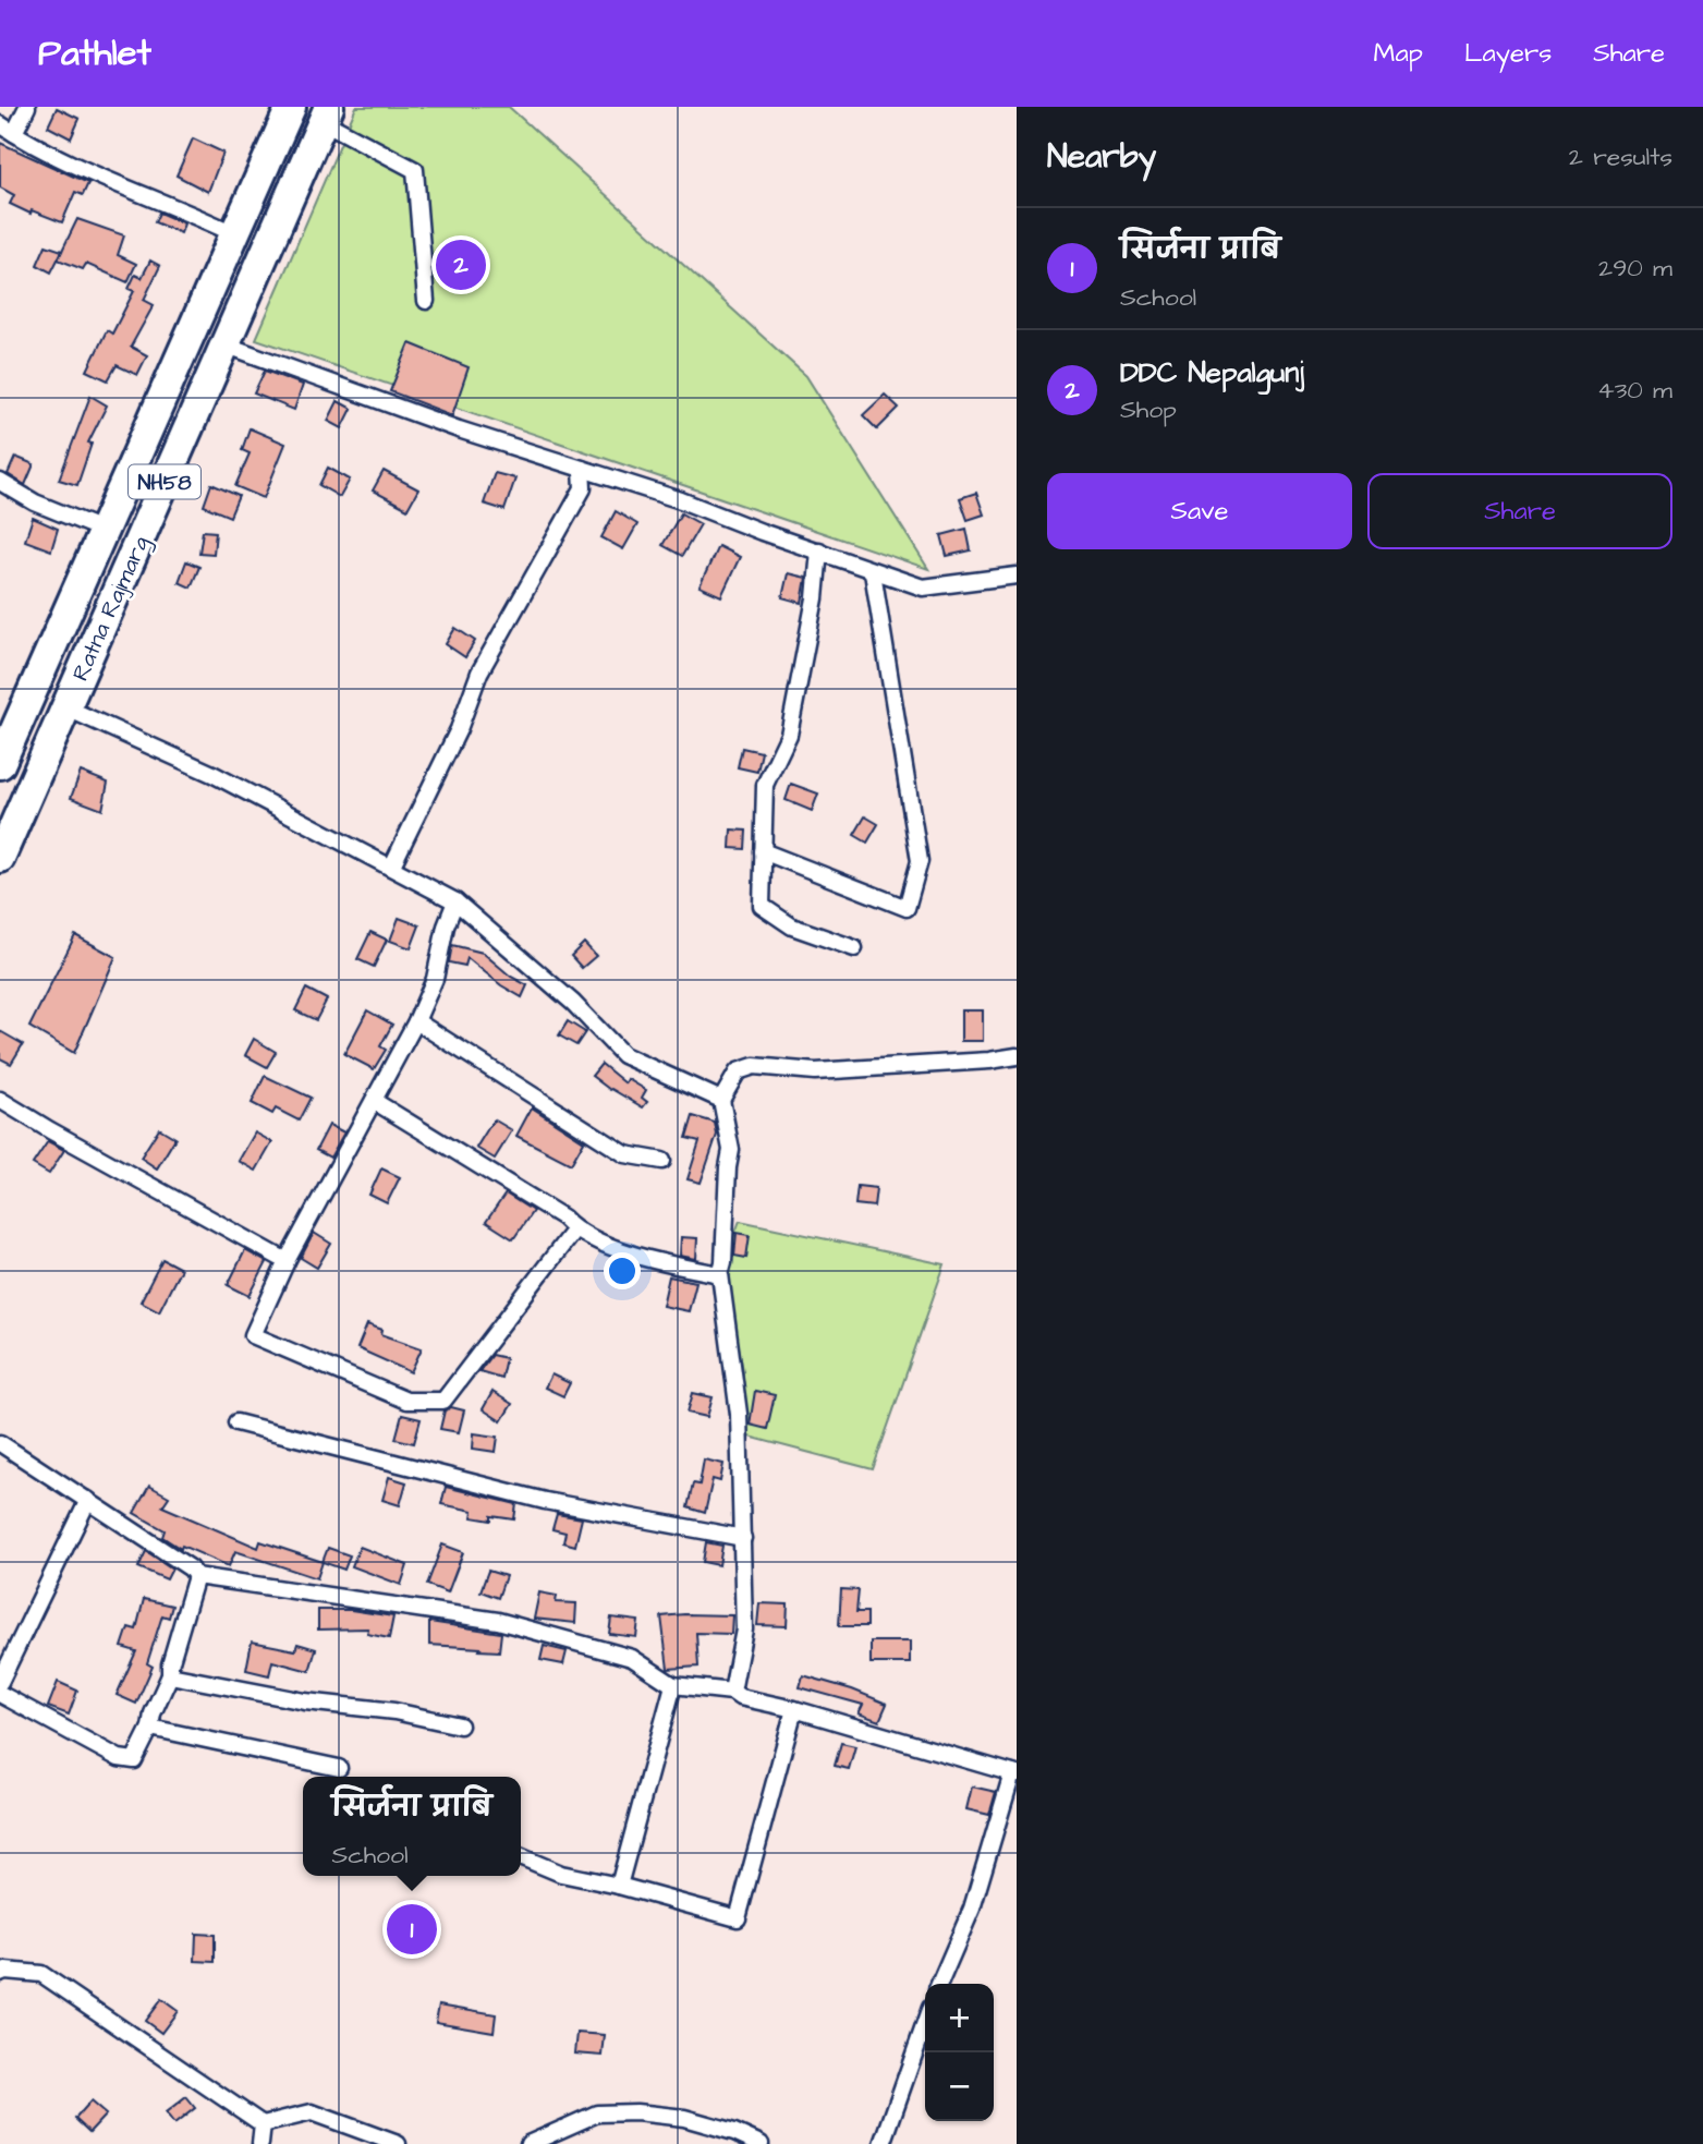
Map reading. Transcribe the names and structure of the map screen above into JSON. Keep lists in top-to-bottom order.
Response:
{
  "streets": {
    "highway": ["NH58", "Ratna Rajmarg"]
  },
  "page": {
    "header": "Pathlet",
    "nav": ["Map", "Layers", "Share"],
    "heading": ["Nearby", "2 results"],
    "list": [
      {
        "mark": "1",
        "name": "सिर्जना प्राबि",
        "note": "School",
        "value": "290 m"
      },
      {
        "mark": "2",
        "name": "DDC Nepalgunj",
        "note": "Shop",
        "value": "430 m"
      }
    ],
    "pins": ["2", "1"],
    "buttons": ["Save", "Share"],
    "popup": ["सिर्जना प्राबि", "School"],
    "map_buttons": ["+", "−"]
  }
}
